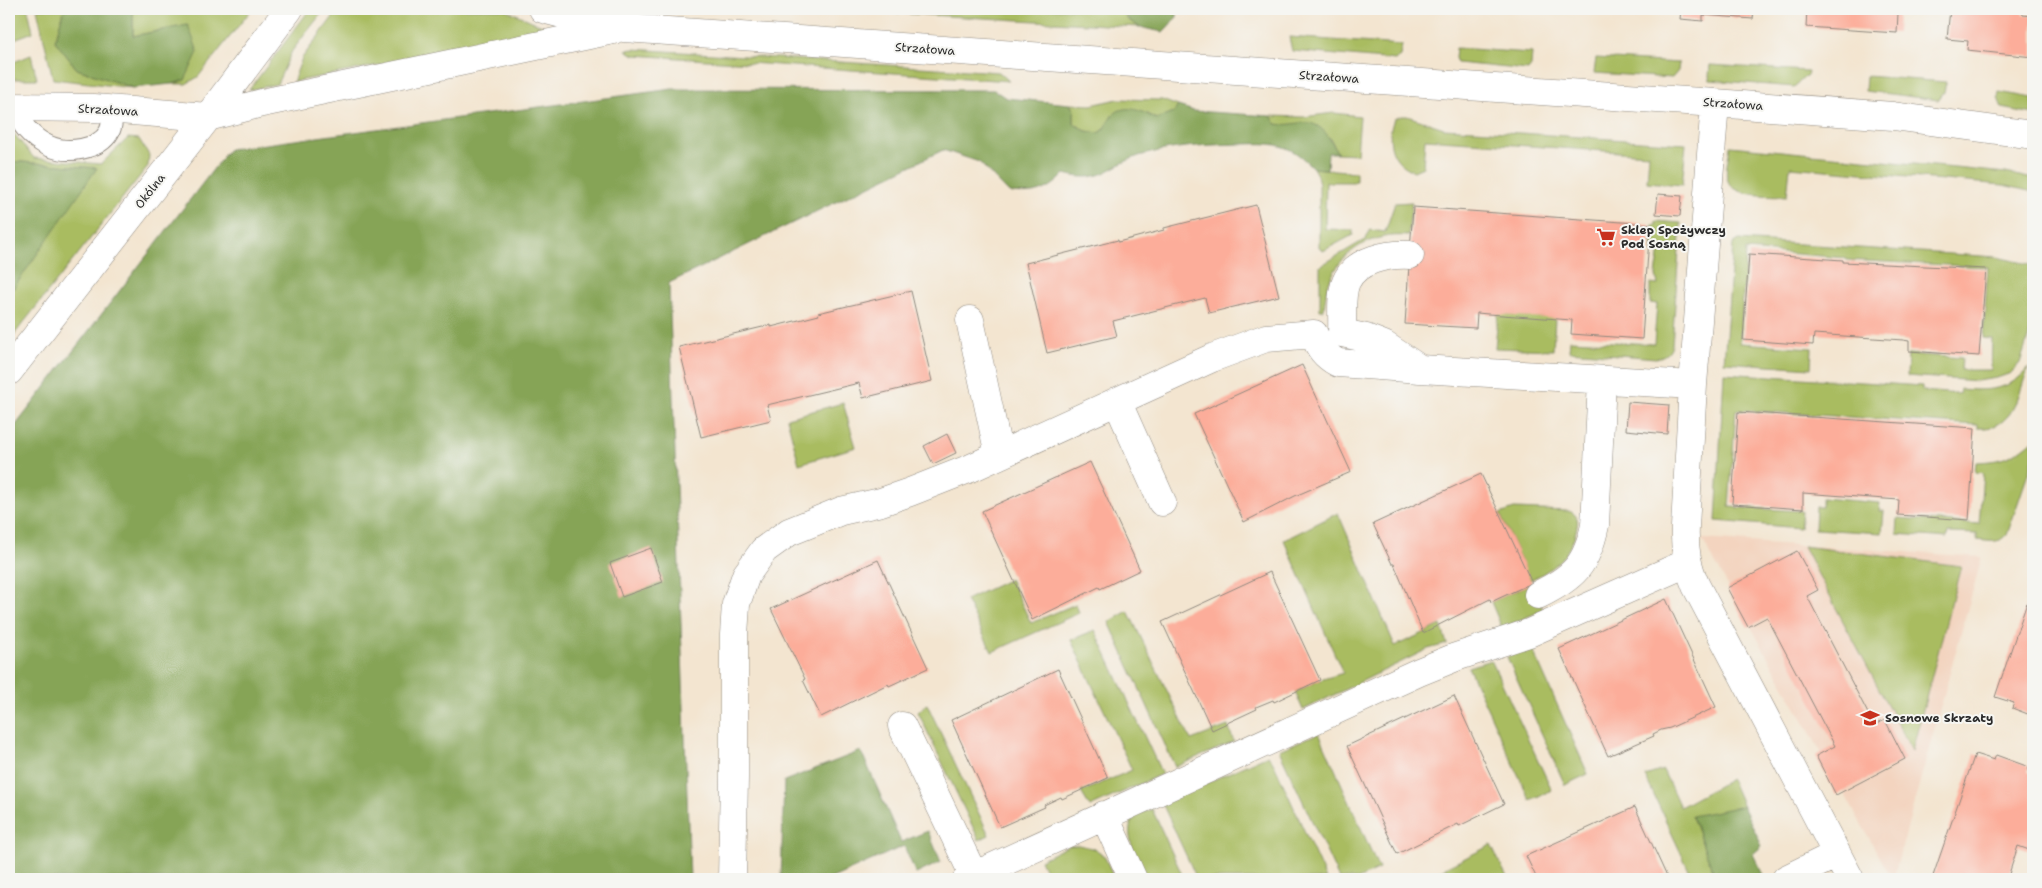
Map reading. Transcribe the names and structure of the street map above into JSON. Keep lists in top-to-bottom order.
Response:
{
  "streets": {
    "street": ["Strzałowa", "Okólna"]
  },
  "crossings": [
    ["Strzałowa", "Okólna"]
  ],
  "places": {
    "supermarket": ["Sklep Spożywczy Pod Sosną"],
    "school or university": ["Sosnowe Skrzaty"]
  }
}
